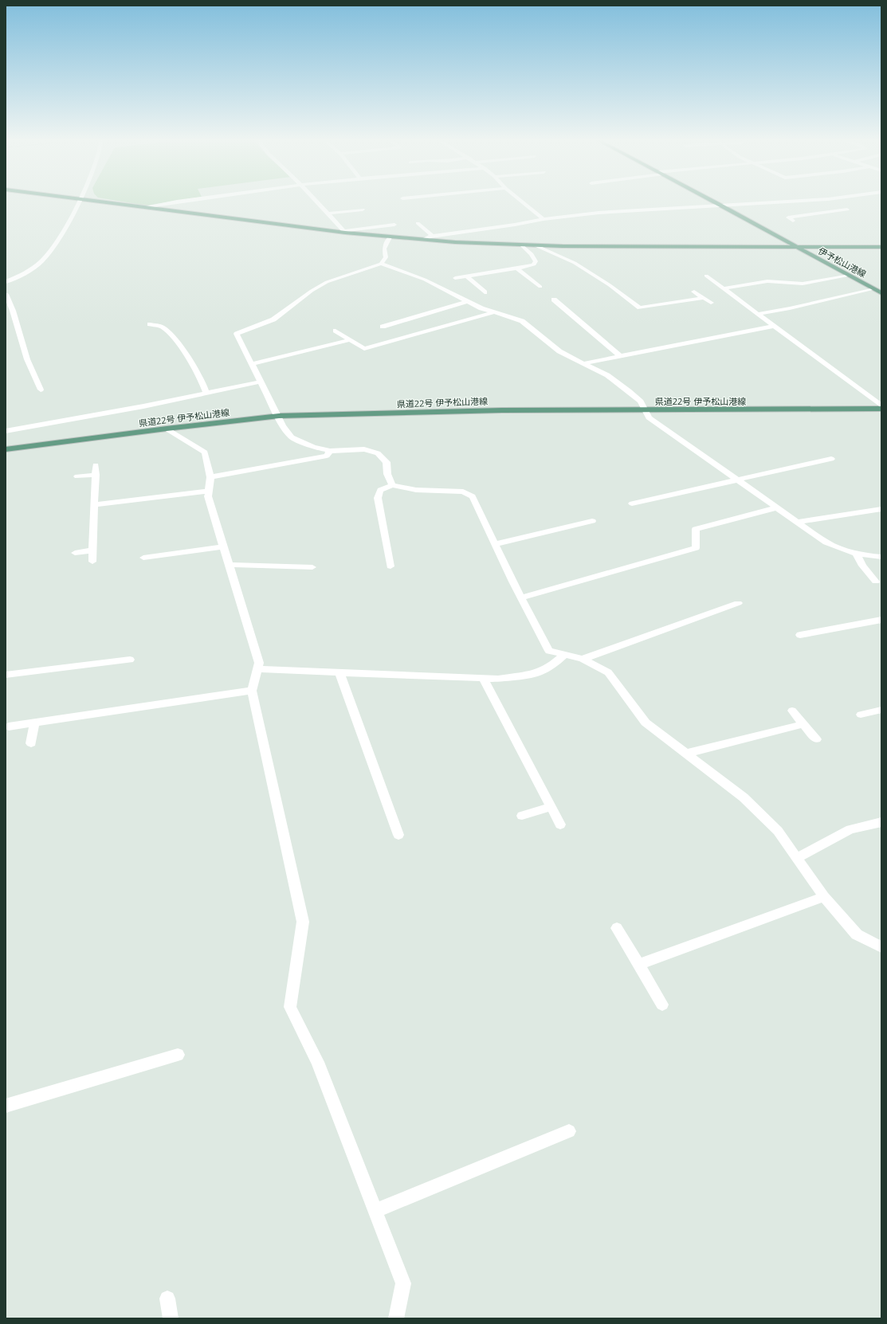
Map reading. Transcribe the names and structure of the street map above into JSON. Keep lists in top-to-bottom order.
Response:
{
  "streets": {
    "main road": ["伊予松山港線", "県道22号 伊予松山港線"]
  }
}
